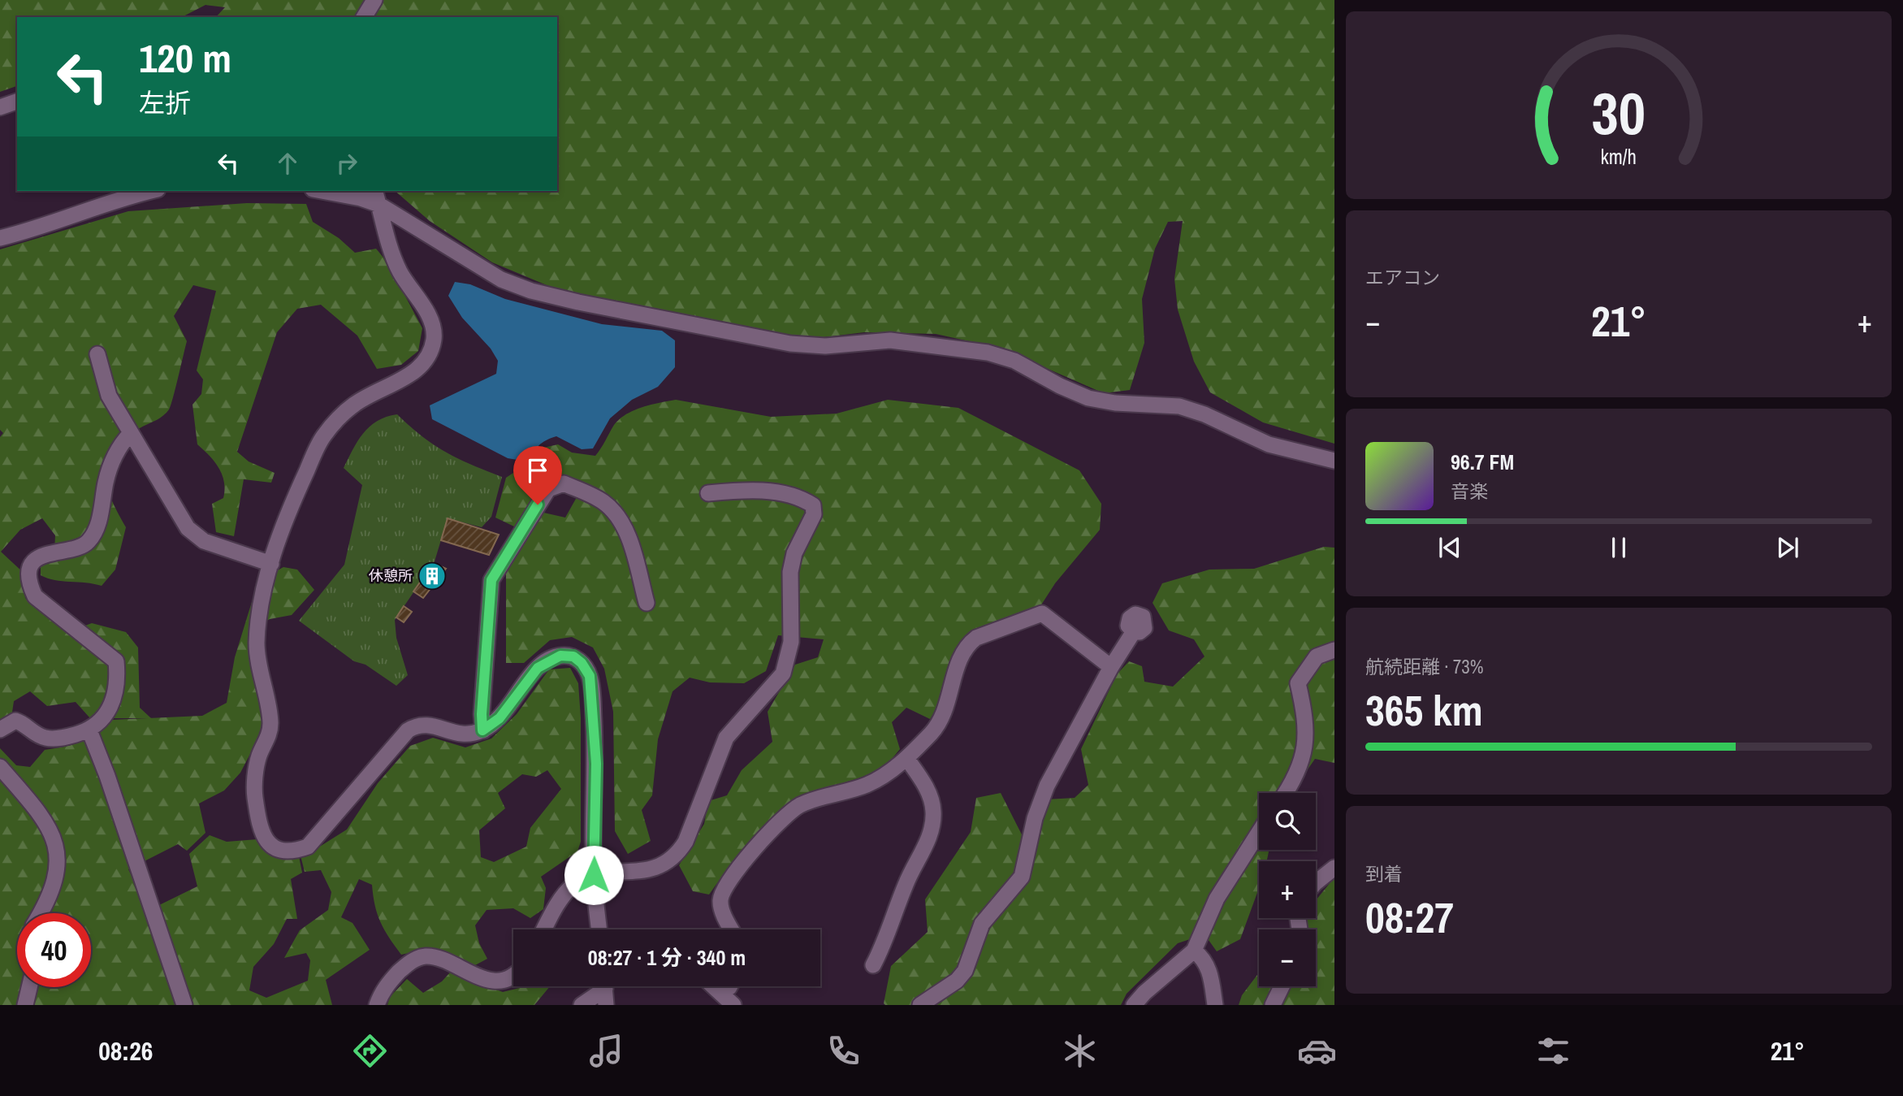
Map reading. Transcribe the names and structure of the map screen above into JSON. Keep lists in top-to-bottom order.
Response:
{
  "places": {
    "building": ["休憩所"]
  },
  "page": {
    "turn": ["120 m", "左折"],
    "tile": [
      "エアコン",
      ["航続距離 · 73%", "365 km"],
      ["到着", "08:27"]
    ],
    "heat": ["−", "21°", "+"],
    "song": ["96.7 FM", "音楽"],
    "map_buttons": ["+", "−"],
    "limit": "40",
    "trip": "08:27 · 1 分 · 340 m",
    "tabs": ["08:26", "21°"],
    "gauge": ["30", "km/h"]
  }
}
